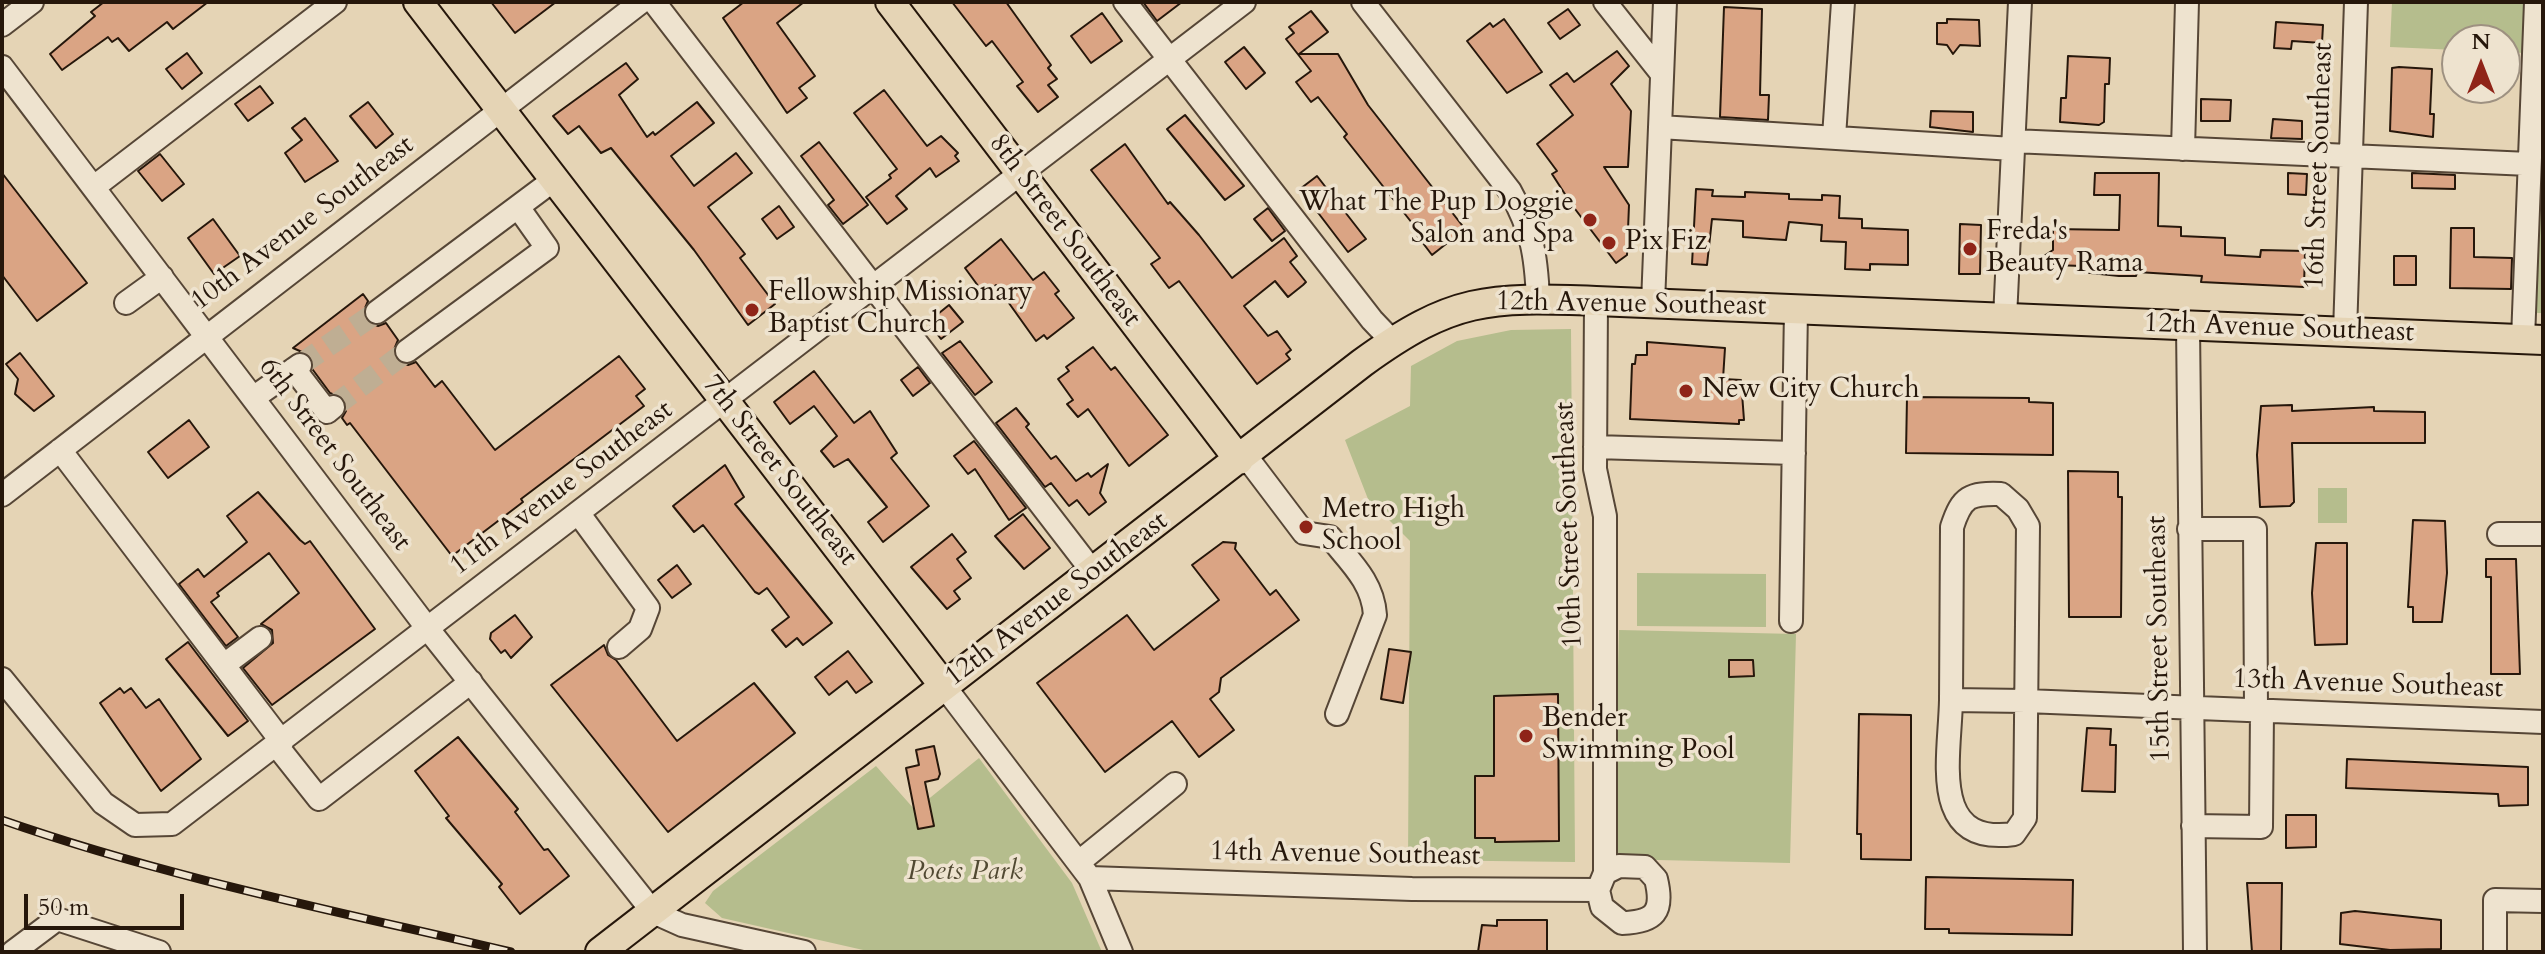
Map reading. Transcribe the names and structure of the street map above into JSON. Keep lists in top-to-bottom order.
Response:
{
  "streets": {
    "main road": ["8th Street Southeast", "12th Avenue Southeast", "7th Street Southeast"],
    "street": [
      "16th Street Southeast",
      "10th Avenue Southeast",
      "6th Street Southeast",
      "11th Avenue Southeast",
      "10th Street Southeast",
      "15th Street Southeast",
      "13th Avenue Southeast",
      "14th Avenue Southeast"
    ]
  },
  "crossings": [
    ["16th Street Southeast", "12th Avenue Southeast"],
    ["10th Avenue Southeast", "6th Street Southeast"],
    ["10th Avenue Southeast", "7th Street Southeast"],
    ["8th Street Southeast", "12th Avenue Southeast"],
    ["8th Street Southeast", "11th Avenue Southeast"],
    ["12th Avenue Southeast", "6th Street Southeast"],
    ["12th Avenue Southeast", "7th Street Southeast"],
    ["12th Avenue Southeast", "10th Street Southeast"],
    ["12th Avenue Southeast", "15th Street Southeast"],
    ["6th Street Southeast", "11th Avenue Southeast"],
    ["7th Street Southeast", "11th Avenue Southeast"],
    ["7th Street Southeast", "14th Avenue Southeast"],
    ["10th Street Southeast", "14th Avenue Southeast"],
    ["15th Street Southeast", "13th Avenue Southeast"]
  ],
  "parks": ["Poets Park"],
  "places": [
    "What The Pup Doggie Salon and Spa",
    "Pix Fiz",
    "Freda's Beauty Rama",
    "Fellowship Missionary Baptist Church",
    "New City Church",
    "Metro High School",
    "Bender Swimming Pool"
  ],
  "scale_bar": "50 m",
  "north": "top"
}
